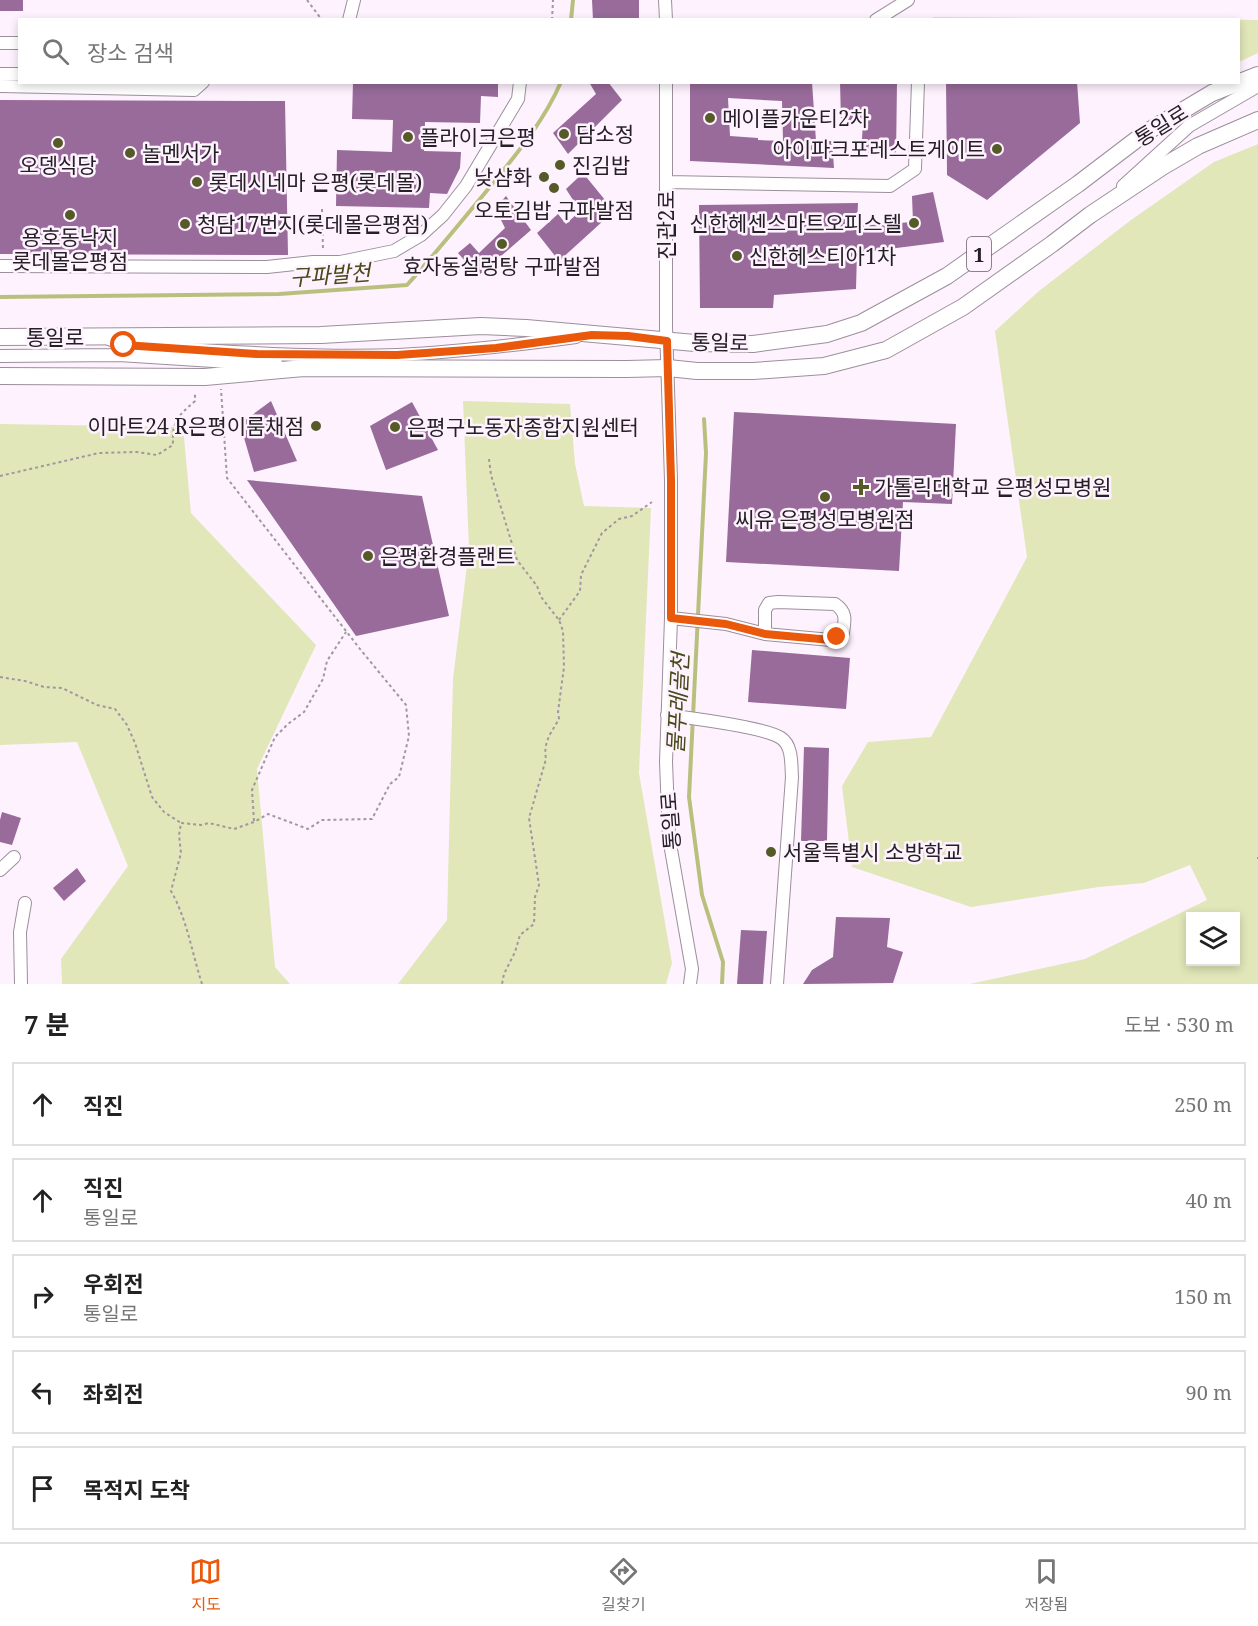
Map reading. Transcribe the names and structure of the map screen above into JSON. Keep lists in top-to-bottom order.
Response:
{
  "streets": {
    "main road": ["통일로", "1"],
    "street": ["진관2로"]
  },
  "crossings": [
    ["통일로", "진관2로"]
  ],
  "water": ["구파발천", "물푸레골천"],
  "places": {
    "other": [
      "메이플카운티2차",
      "담소정",
      "플라이크은평",
      "오뎅식당",
      "아이파크포레스트게이트",
      "놀멘서가",
      "진김밥",
      "낮샴화",
      "롯데시네마 은평(롯데몰)",
      "오토김밥 구파발점",
      "용호동낙지 롯데몰은평점",
      "신한헤센스마트오피스텔",
      "청담17번지(롯데몰은평점)",
      "효자동설렁탕 구파발점",
      "신한헤스티아1차",
      "이마트24 R은평이룸채점",
      "은평구노동자종합지원센터",
      "씨유 은평성모병원점",
      "은평환경플랜트",
      "서울특별시 소방학교"
    ],
    "health": ["가톨릭대학교 은평성모병원"]
  },
  "page": {
    "search": "장소 검색",
    "heading": ["7 분", "도보 · 530 m"],
    "list": [
      ["직진", "250 m"],
      ["직진", "통일로", "40 m"],
      ["우회전", "통일로", "150 m"],
      ["좌회전", "90 m"],
      "목적지 도착"
    ],
    "nav": ["지도", "길찾기", "저장됨"]
  }
}
